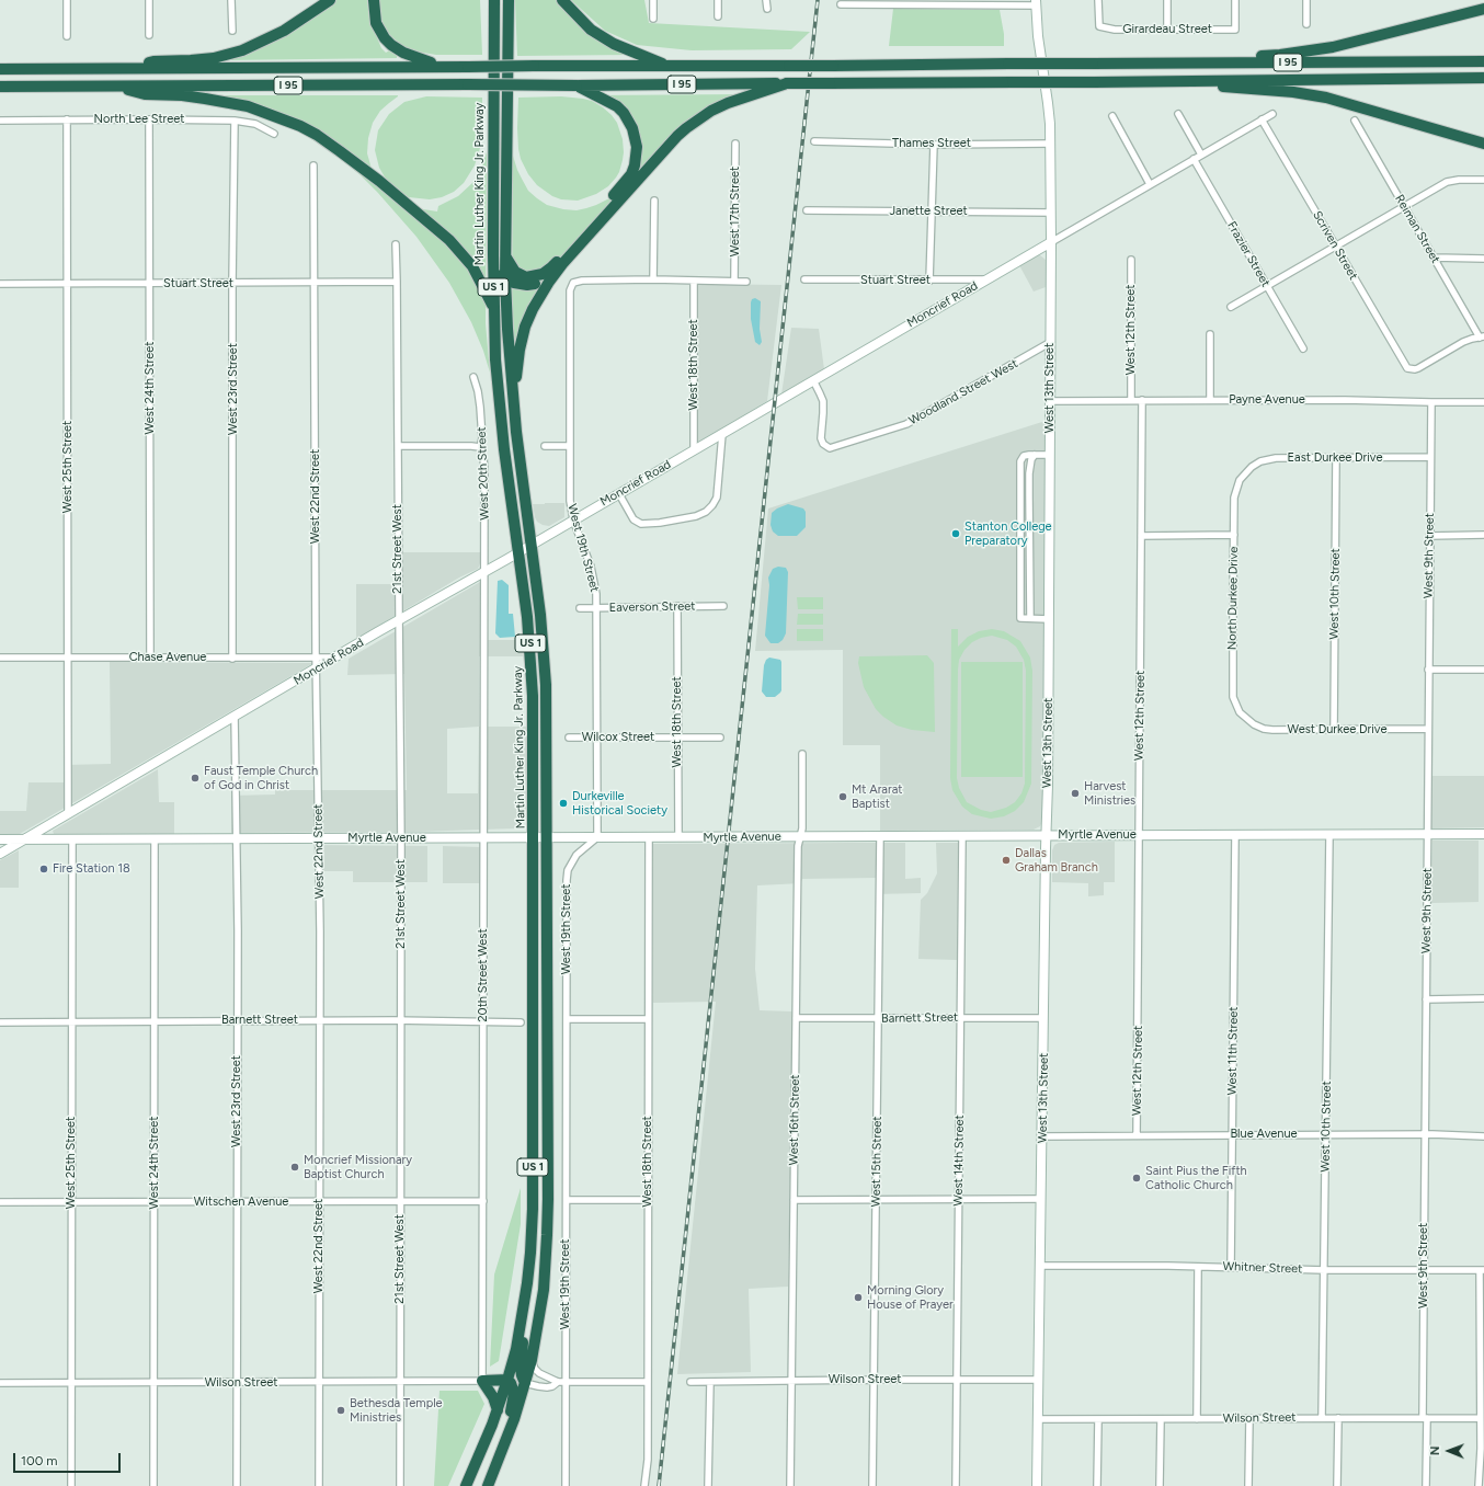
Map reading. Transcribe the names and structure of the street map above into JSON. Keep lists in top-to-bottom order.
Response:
{
  "streets": {
    "highway": ["I 95", "Martin Luther King Jr. Parkway", "US 1"],
    "main road": ["Moncrief Road", "West 13th Street", "Myrtle Avenue"],
    "street": [
      "Girardeau Street",
      "North Lee Street",
      "Thames Street",
      "West 17th Street",
      "Janette Street",
      "Reiman Street",
      "Scriven Street",
      "Frazier Street",
      "Stuart Street",
      "West 12th Street",
      "West 18th Street",
      "West 24th Street",
      "West 23rd Street",
      "Woodland Street West",
      "Payne Avenue",
      "East Durkee Drive",
      "West 25th Street",
      "West 20th Street",
      "West 22nd Street",
      "West 19th Street",
      "21st Street West",
      "West 9th Street",
      "West 10th Street",
      "North Durkee Drive",
      "Eaverson Street",
      "Chase Avenue",
      "West Durkee Drive",
      "Wilcox Street",
      "20th Street West",
      "Barnett Street",
      "West 11th Street",
      "West 16th Street",
      "Blue Avenue",
      "West 14th Street",
      "West 15th Street",
      "Witschen Avenue",
      "Whitner Street",
      "Wilson Street"
    ]
  },
  "crossings": [
    ["North Lee Street", "West 24th Street"],
    ["North Lee Street", "West 23rd Street"],
    ["North Lee Street", "West 25th Street"],
    ["Thames Street", "West 13th Street"],
    ["Martin Luther King Jr. Parkway", "Moncrief Road"],
    ["Martin Luther King Jr. Parkway", "Myrtle Avenue"],
    ["Janette Street", "West 13th Street"],
    ["Reiman Street", "Scriven Street"],
    ["Scriven Street", "Moncrief Road"],
    ["Frazier Street", "Moncrief Road"],
    ["Stuart Street", "Moncrief Road"],
    ["Stuart Street", "West 24th Street"],
    ["Stuart Street", "West 23rd Street"],
    ["Stuart Street", "West 25th Street"],
    ["Stuart Street", "West 22nd Street"],
    ["Stuart Street", "21st Street West"],
    ["US 1", "Moncrief Road"],
    ["US 1", "Myrtle Avenue"],
    ["Moncrief Road", "West 18th Street"],
    ["Moncrief Road", "West 13th Street"],
    ["Moncrief Road", "West 23rd Street"],
    ["Moncrief Road", "Woodland Street West"],
    ["Moncrief Road", "West 25th Street"],
    ["Moncrief Road", "West 20th Street"],
    ["Moncrief Road", "West 22nd Street"],
    ["Moncrief Road", "West 19th Street"],
    ["Moncrief Road", "21st Street West"],
    ["Moncrief Road", "Chase Avenue"],
    ["Moncrief Road", "Myrtle Avenue"],
    ["Moncrief Road", "20th Street West"],
    ["West 12th Street", "Payne Avenue"],
    ["West 12th Street", "Myrtle Avenue"],
    ["West 12th Street", "Blue Avenue"],
    ["West 18th Street", "Eaverson Street"],
    ["West 18th Street", "Wilcox Street"],
    ["West 18th Street", "Myrtle Avenue"],
    ["West 24th Street", "Chase Avenue"],
    ["West 24th Street", "Myrtle Avenue"],
    ["West 24th Street", "Barnett Street"],
    ["West 24th Street", "Witschen Avenue"],
    ["West 24th Street", "Wilson Street"],
    ["West 13th Street", "Woodland Street West"],
    ["West 13th Street", "Payne Avenue"],
    ["West 13th Street", "Myrtle Avenue"],
    ["West 13th Street", "Barnett Street"],
    ["West 13th Street", "Blue Avenue"],
    ["West 13th Street", "Whitner Street"],
    ["West 13th Street", "Wilson Street"],
    ["West 23rd Street", "Chase Avenue"],
    ["West 23rd Street", "Myrtle Avenue"],
    ["West 23rd Street", "Barnett Street"],
    ["West 23rd Street", "Witschen Avenue"],
    ["West 23rd Street", "Wilson Street"],
    ["Payne Avenue", "West 9th Street"],
    ["East Durkee Drive", "West 9th Street"],
    ["East Durkee Drive", "West 10th Street"],
    ["East Durkee Drive", "North Durkee Drive"],
    ["West 25th Street", "Chase Avenue"],
    ["West 25th Street", "Myrtle Avenue"],
    ["West 25th Street", "Barnett Street"],
    ["West 25th Street", "Witschen Avenue"],
    ["West 25th Street", "Wilson Street"],
    ["West 20th Street", "20th Street West"],
    ["West 22nd Street", "Chase Avenue"],
    ["West 22nd Street", "Myrtle Avenue"],
    ["West 22nd Street", "Barnett Street"],
    ["West 22nd Street", "Witschen Avenue"],
    ["West 22nd Street", "Wilson Street"],
    ["West 19th Street", "Eaverson Street"],
    ["West 19th Street", "Wilcox Street"],
    ["West 19th Street", "Myrtle Avenue"],
    ["21st Street West", "Myrtle Avenue"],
    ["21st Street West", "Barnett Street"],
    ["21st Street West", "Witschen Avenue"],
    ["21st Street West", "Wilson Street"],
    ["West 9th Street", "West Durkee Drive"],
    ["West 9th Street", "Myrtle Avenue"],
    ["West 9th Street", "Blue Avenue"],
    ["West 9th Street", "Whitner Street"],
    ["West 9th Street", "Wilson Street"],
    ["West 10th Street", "West Durkee Drive"],
    ["West 10th Street", "Myrtle Avenue"],
    ["West 10th Street", "Blue Avenue"],
    ["West 10th Street", "Whitner Street"],
    ["West 10th Street", "Wilson Street"],
    ["North Durkee Drive", "West Durkee Drive"],
    ["Myrtle Avenue", "20th Street West"],
    ["Myrtle Avenue", "West 11th Street"],
    ["Myrtle Avenue", "West 16th Street"],
    ["Myrtle Avenue", "West 14th Street"],
    ["Myrtle Avenue", "West 15th Street"],
    ["20th Street West", "Barnett Street"],
    ["20th Street West", "Witschen Avenue"],
    ["20th Street West", "Wilson Street"],
    ["Barnett Street", "West 16th Street"],
    ["Barnett Street", "West 14th Street"],
    ["Barnett Street", "West 15th Street"],
    ["West 11th Street", "Blue Avenue"],
    ["West 11th Street", "Whitner Street"],
    ["West 16th Street", "Wilson Street"],
    ["West 14th Street", "Wilson Street"],
    ["West 15th Street", "Wilson Street"]
  ],
  "places": [
    "Stanton College Preparatory",
    "Faust Temple Church of God in Christ",
    "Harvest Ministries",
    "Mt Ararat Baptist",
    "Durkeville Historical Society",
    "Dallas Graham Branch",
    "Fire Station 18",
    "Moncrief Missionary Baptist Church",
    "Saint Pius the Fifth Catholic Church",
    "Morning Glory House of Prayer",
    "Bethesda Temple Ministries"
  ],
  "scale_bar": "100 m",
  "north": "left"
}
